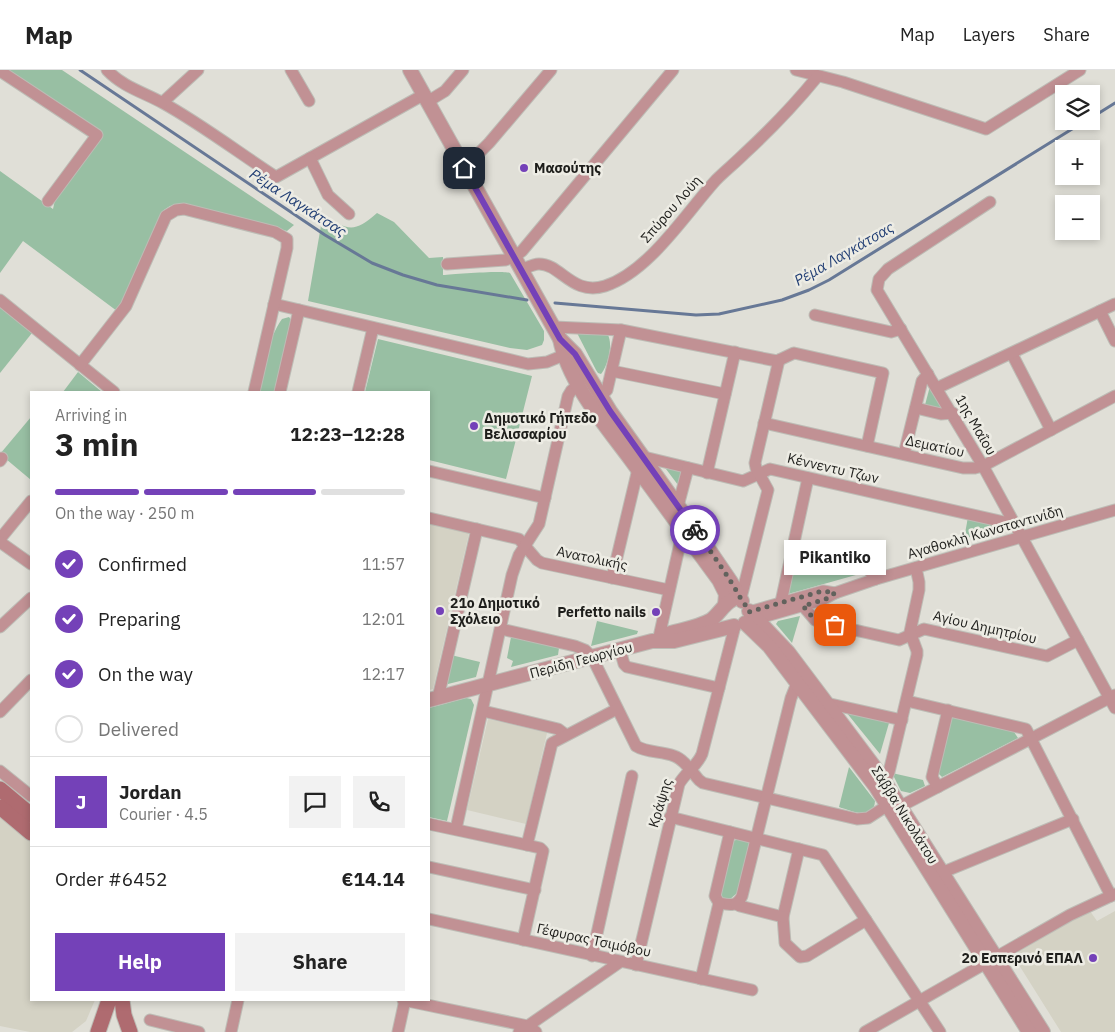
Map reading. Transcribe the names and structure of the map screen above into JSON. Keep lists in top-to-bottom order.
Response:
{
  "streets": {
    "street": [
      "Σπύρου Λούη",
      "1ης Μαΐου",
      "Δεματίου",
      "Κέννεντυ Τζων",
      "Αγαθοκλή Κωνσταντινίδη",
      "Ανατολικής",
      "Αγίου Δημητρίου",
      "Περίδη Γεωργίου",
      "Κράψης",
      "Σάββα Νικολάτου",
      "Γέφυρας Τσιμόβου"
    ]
  },
  "crossings": [
    ["1ης Μαΐου", "Δεματίου"],
    ["1ης Μαΐου", "Κέννεντυ Τζων"],
    ["1ης Μαΐου", "Αγαθοκλή Κωνσταντινίδη"],
    ["1ης Μαΐου", "Αγίου Δημητρίου"],
    ["Δεματίου", "Κράψης"],
    ["Κέννεντυ Τζων", "Κράψης"],
    ["Αγαθοκλή Κωνσταντινίδη", "Αγίου Δημητρίου"],
    ["Αγαθοκλή Κωνσταντινίδη", "Περίδη Γεωργίου"],
    ["Αγαθοκλή Κωνσταντινίδη", "Κράψης"],
    ["Αγαθοκλή Κωνσταντινίδη", "Σάββα Νικολάτου"],
    ["Περίδη Γεωργίου", "Κράψης"],
    ["Περίδη Γεωργίου", "Σάββα Νικολάτου"],
    ["Κράψης", "Σάββα Νικολάτου"],
    ["Κράψης", "Γέφυρας Τσιμόβου"]
  ],
  "water": ["Ρέμα Λαγκάτσας"],
  "places": [
    "Μασούτης",
    "Δημοτικό Γήπεδο Βελισσαρίου",
    "21ο Δημοτικό Σχόλειο",
    "Perfetto nails",
    "Pikantiko",
    "2ο Εσπερινό ΕΠΑΛ"
  ],
  "page": {
    "header": "Map",
    "nav": ["Map", "Layers", "Share"],
    "map_buttons": ["+", "−"],
    "heading": ["3 min", "Arriving in", "12:23–12:28"],
    "panel": [
      "Jordan",
      "Courier · 4.5",
      "Order #6452",
      "€14.14"
    ],
    "bar": "On the way · 250 m",
    "list": [
      ["Confirmed", "11:57"],
      ["Preparing", "12:01"],
      ["On the way", "12:17"],
      "Delivered"
    ],
    "bubble": "Pikantiko",
    "round": "J",
    "buttons": ["Help", "Share"]
  }
}
